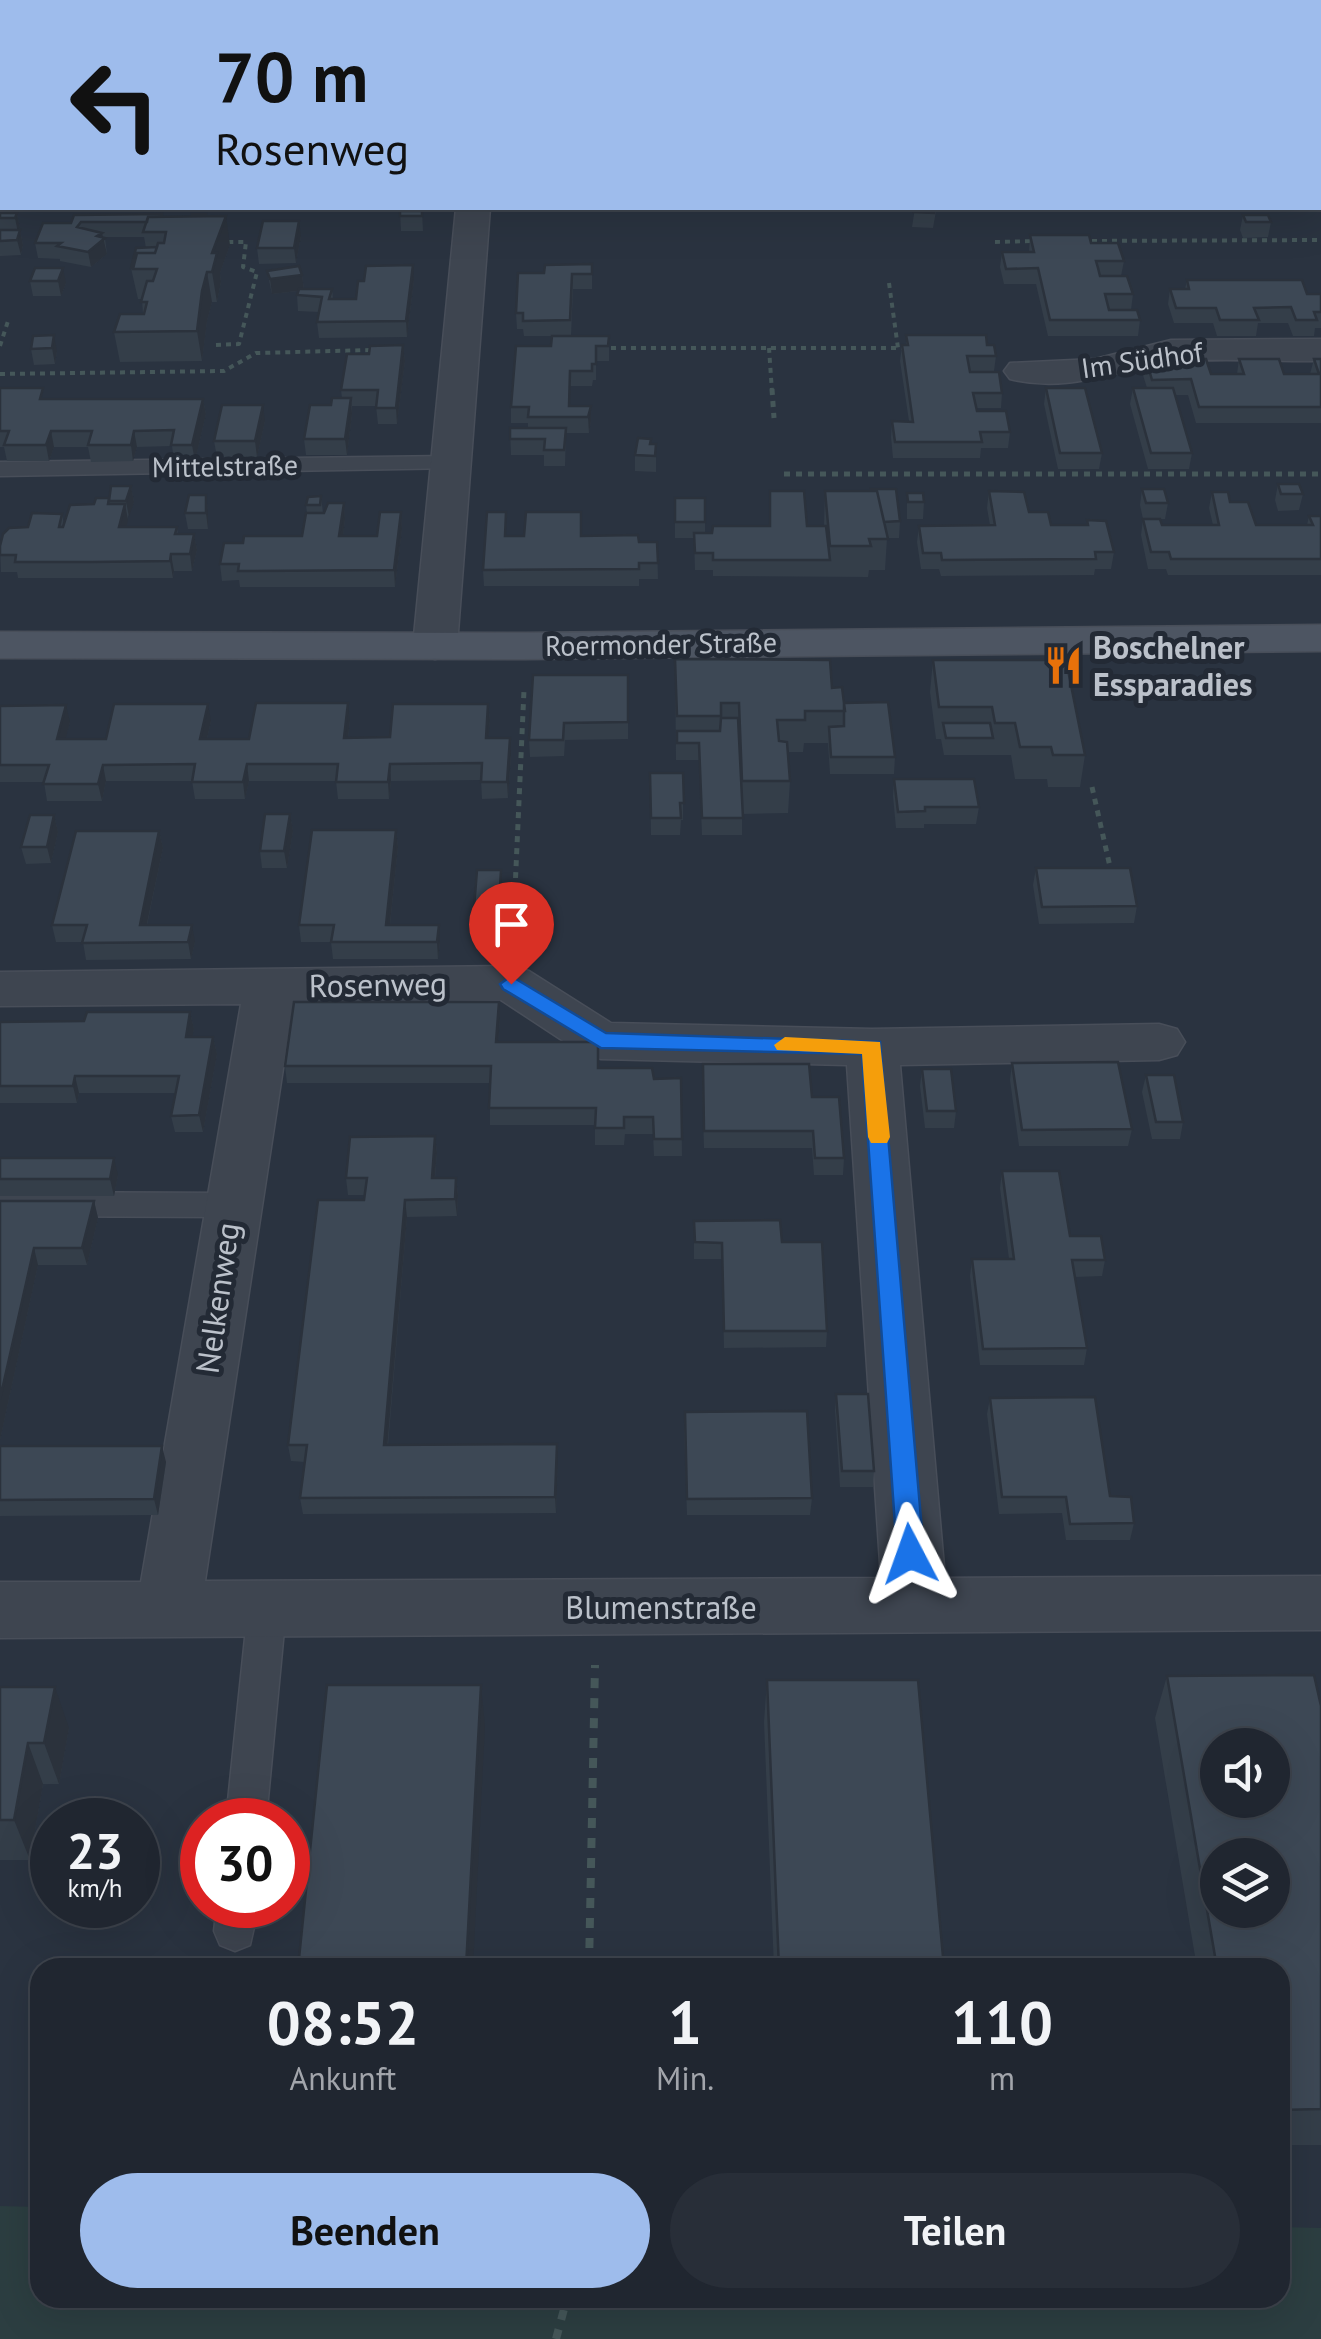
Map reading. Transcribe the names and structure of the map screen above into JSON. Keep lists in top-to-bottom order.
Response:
{
  "streets": {
    "main road": ["Roermonder Straße"],
    "street": [
      "Im Südhof",
      "Rosenweg",
      "Nelkenweg",
      "Blumenstraße"
    ],
    "lane": ["Mittelstraße"]
  },
  "crossings": [
    ["Rosenweg", "Nelkenweg"],
    ["Nelkenweg", "Blumenstraße"]
  ],
  "places": {
    "restaurant": ["Boschelner Essparadies"]
  },
  "page": {
    "turn": ["70 m", "Rosenweg"],
    "speed": "23 km/h",
    "limit": "30",
    "eta": [
      "08:52",
      "Ankunft",
      "1",
      "Min.",
      "110",
      "m"
    ],
    "buttons": ["Beenden", "Teilen"]
  }
}
